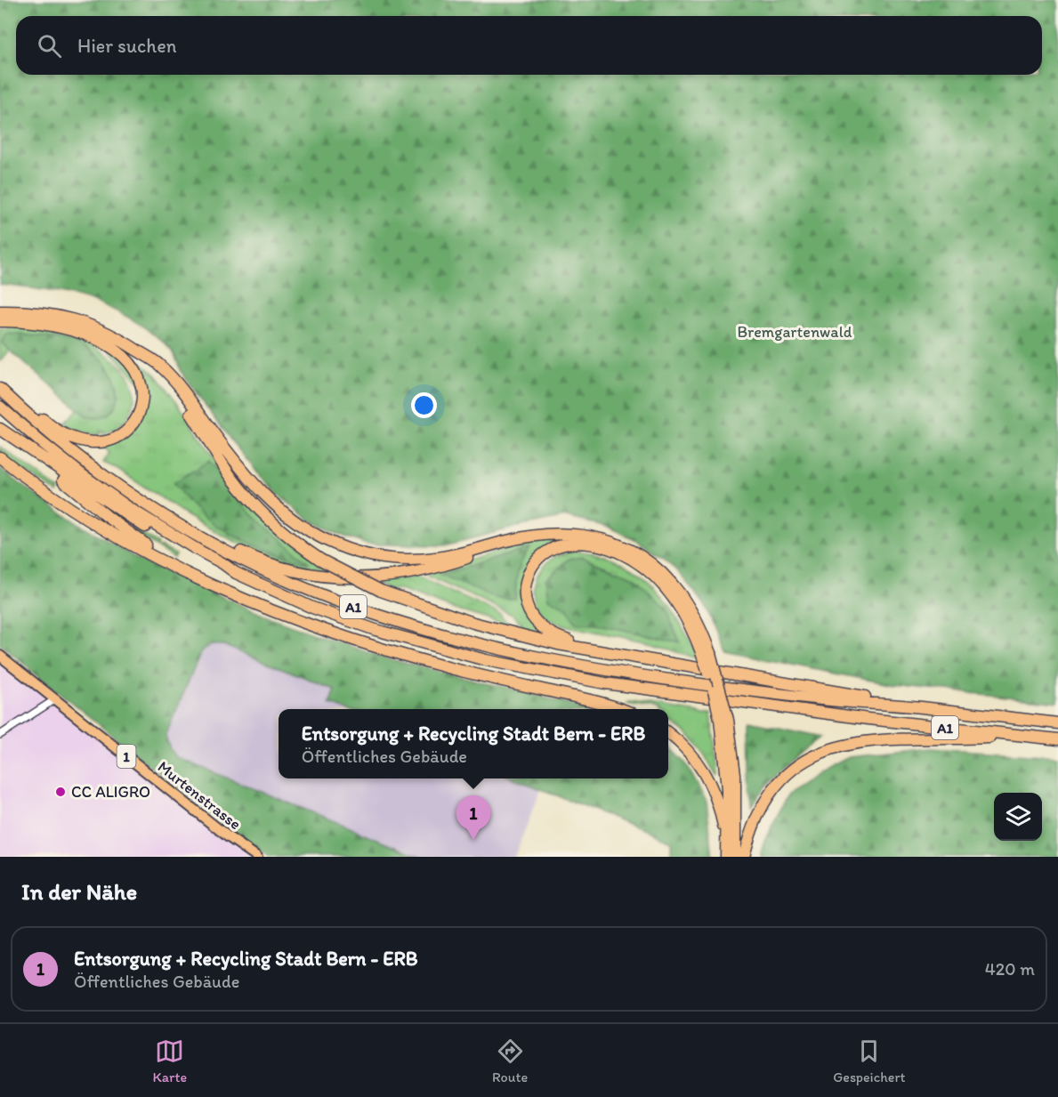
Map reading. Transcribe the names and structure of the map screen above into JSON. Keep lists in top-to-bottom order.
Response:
{
  "streets": {
    "highway": ["A1"],
    "main road": ["1", "Murtenstrasse"]
  },
  "parks": ["Bremgartenwald"],
  "places": ["CC ALIGRO"],
  "page": {
    "search": "Hier suchen",
    "popup": ["Entsorgung + Recycling Stadt Bern - ERB", "Öffentliches Gebäude"],
    "pins": "1",
    "heading": "In der Nähe",
    "list": [
      {
        "mark": "1",
        "name": "Entsorgung + Recycling Stadt Bern - ERB",
        "note": "Öffentliches Gebäude",
        "value": "420 m"
      }
    ],
    "nav": ["Karte", "Route", "Gespeichert"]
  }
}
